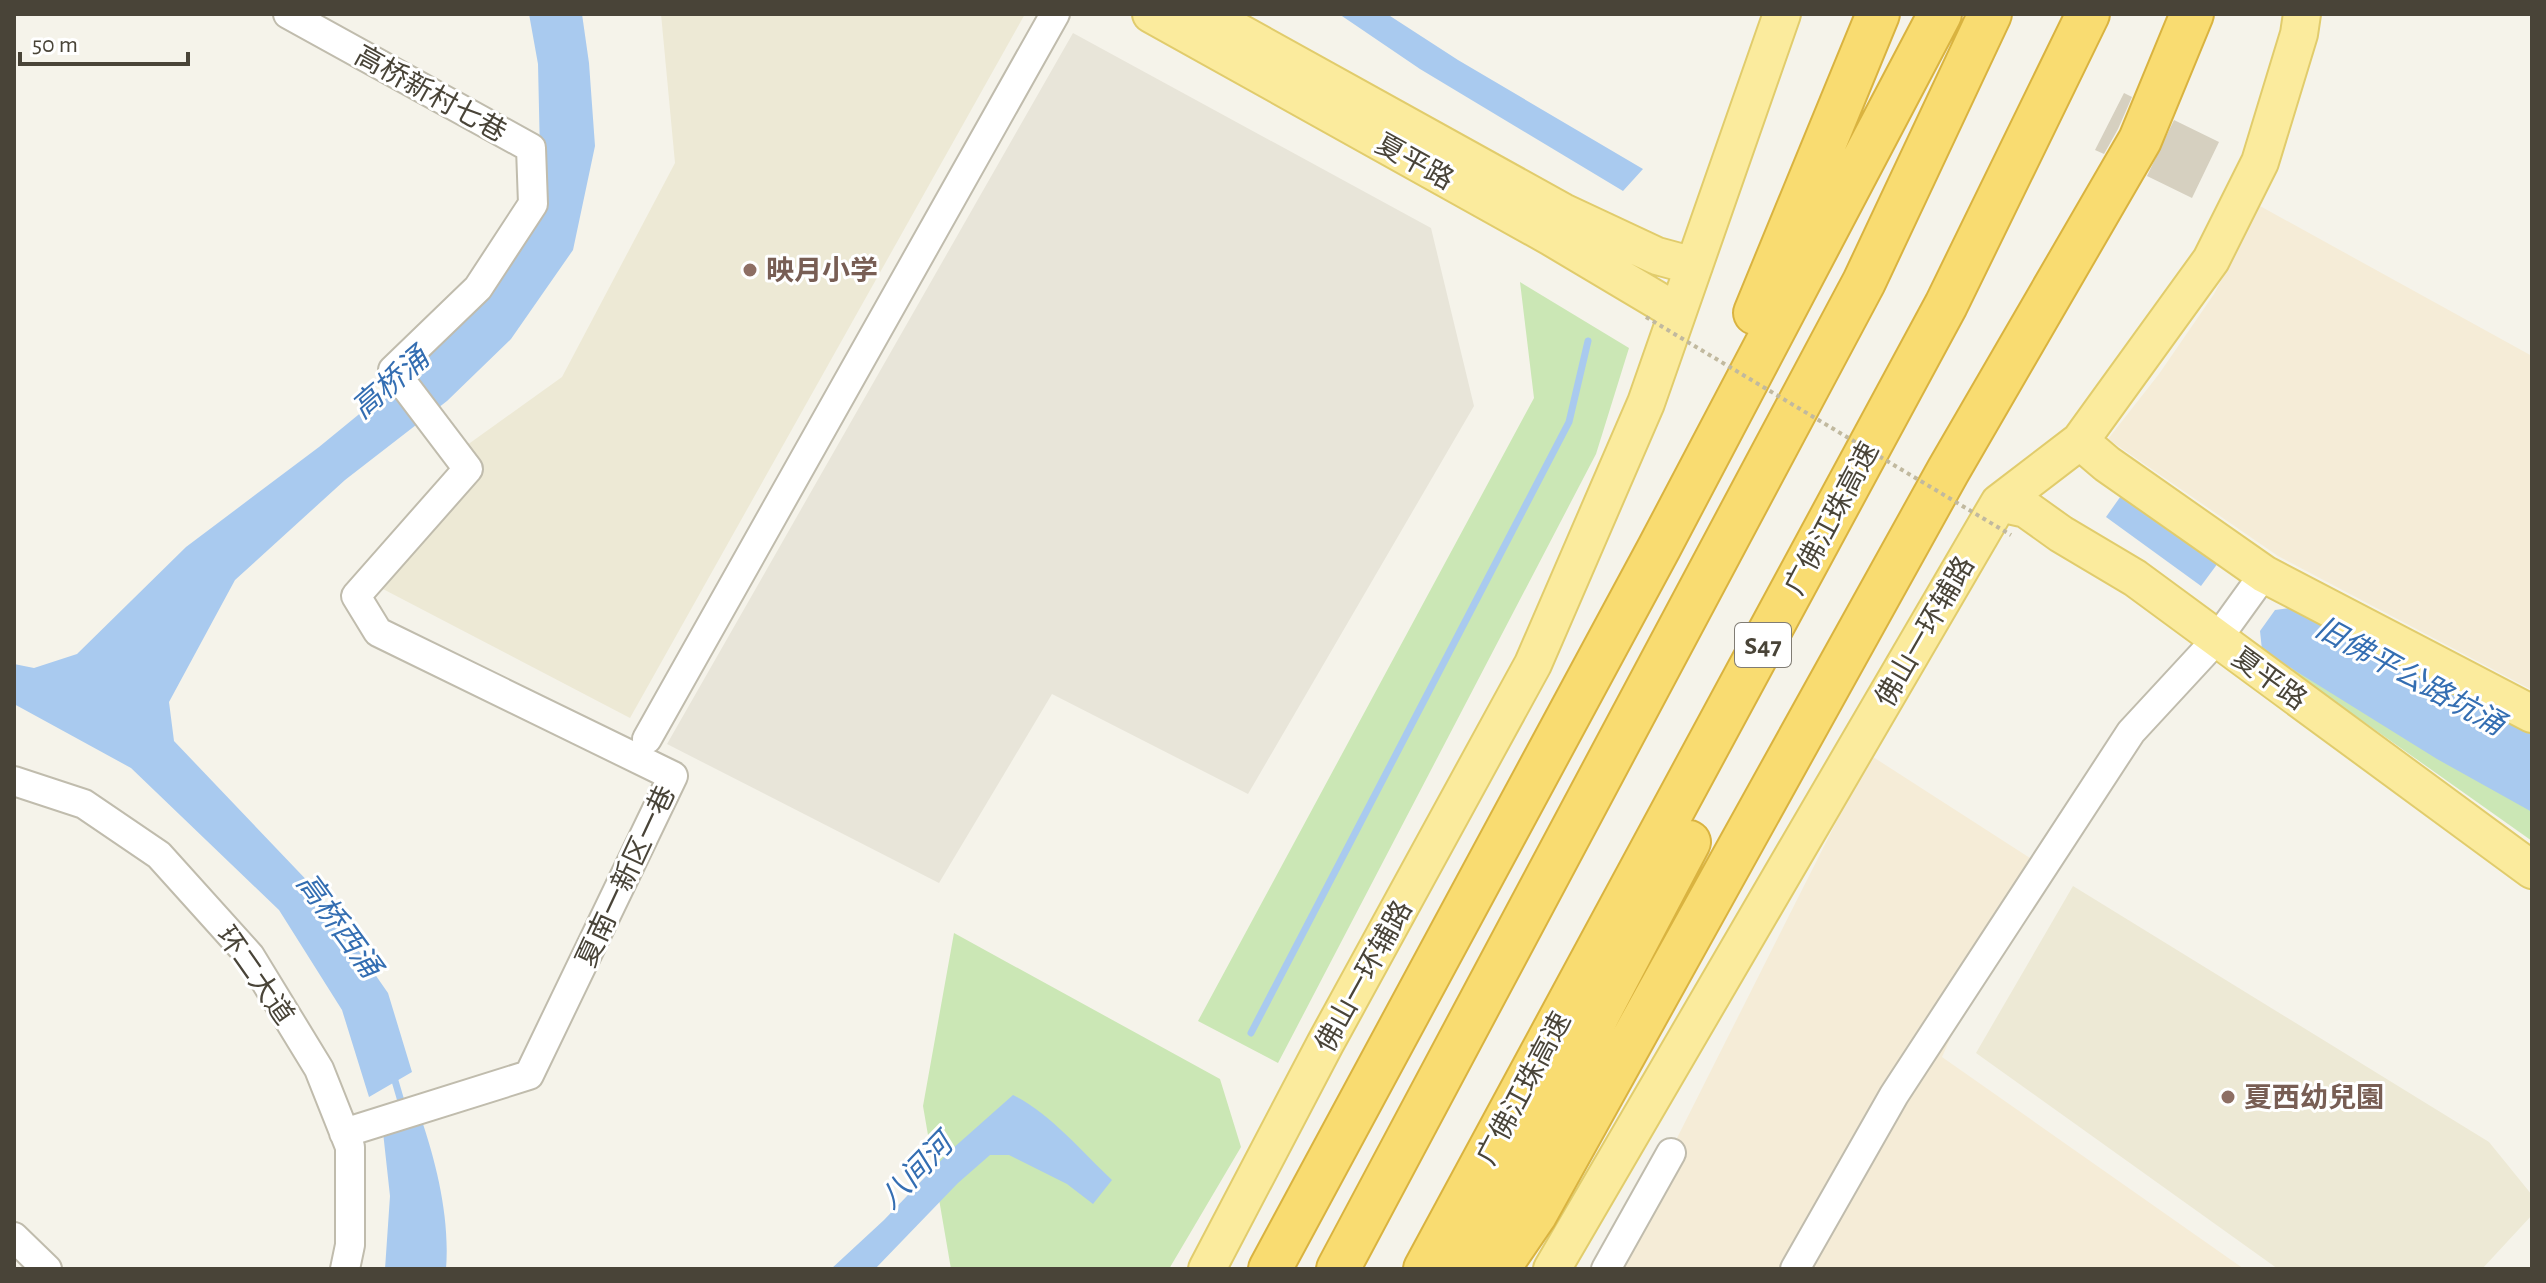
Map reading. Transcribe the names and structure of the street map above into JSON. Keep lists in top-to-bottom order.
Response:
{
  "streets": {
    "highway": ["广佛江珠高速", "S47"],
    "main road": ["夏平路", "佛山一环辅路"],
    "street": ["高桥新村七巷", "夏南一新区一巷", "环二大道"]
  },
  "crossings": [
    ["高桥新村七巷", "夏南一新区一巷"],
    ["夏平路", "佛山一环辅路"],
    ["夏南一新区一巷", "环二大道"]
  ],
  "water": [
    "高桥涌",
    "旧佛平公路坑涌",
    "高桥西涌",
    "八间河"
  ],
  "places": ["映月小学", "夏西幼兒園"],
  "scale_bar": "50 m"
}
